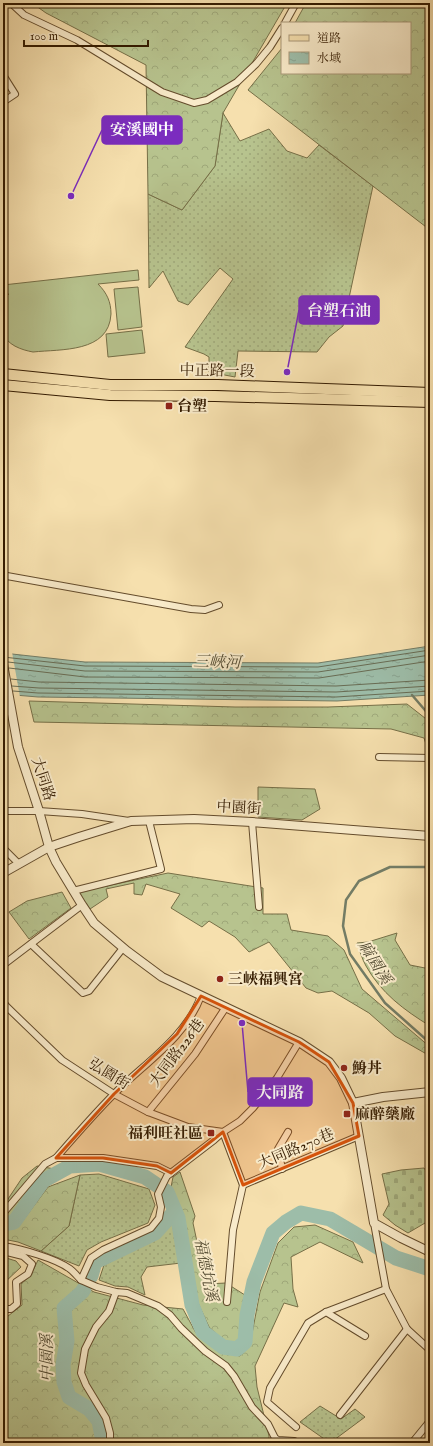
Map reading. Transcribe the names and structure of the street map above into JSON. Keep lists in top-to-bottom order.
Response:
{
  "streets": {
    "main road": ["中正路一段"],
    "street": [
      "大同路",
      "中園街",
      "大同路226巷",
      "弘園街",
      "大同路270巷"
    ]
  },
  "crossings": [
    ["大同路", "中園街"],
    ["大同路", "大同路226巷"],
    ["大同路", "大同路270巷"],
    ["大同路226巷", "弘園街"]
  ],
  "water": [
    "三峽河",
    "麻園溪",
    "福德坑溪",
    "中園溪"
  ],
  "places": {
    "other": [
      "安溪國中",
      "台塑石油",
      "三峽福興宮",
      "大同路",
      "鯓丼"
    ],
    "transit": ["台塑", "麻醉藥廠", "福利旺社區"]
  },
  "legend": ["道路", "水域"],
  "scale_bar": "100 m"
}
